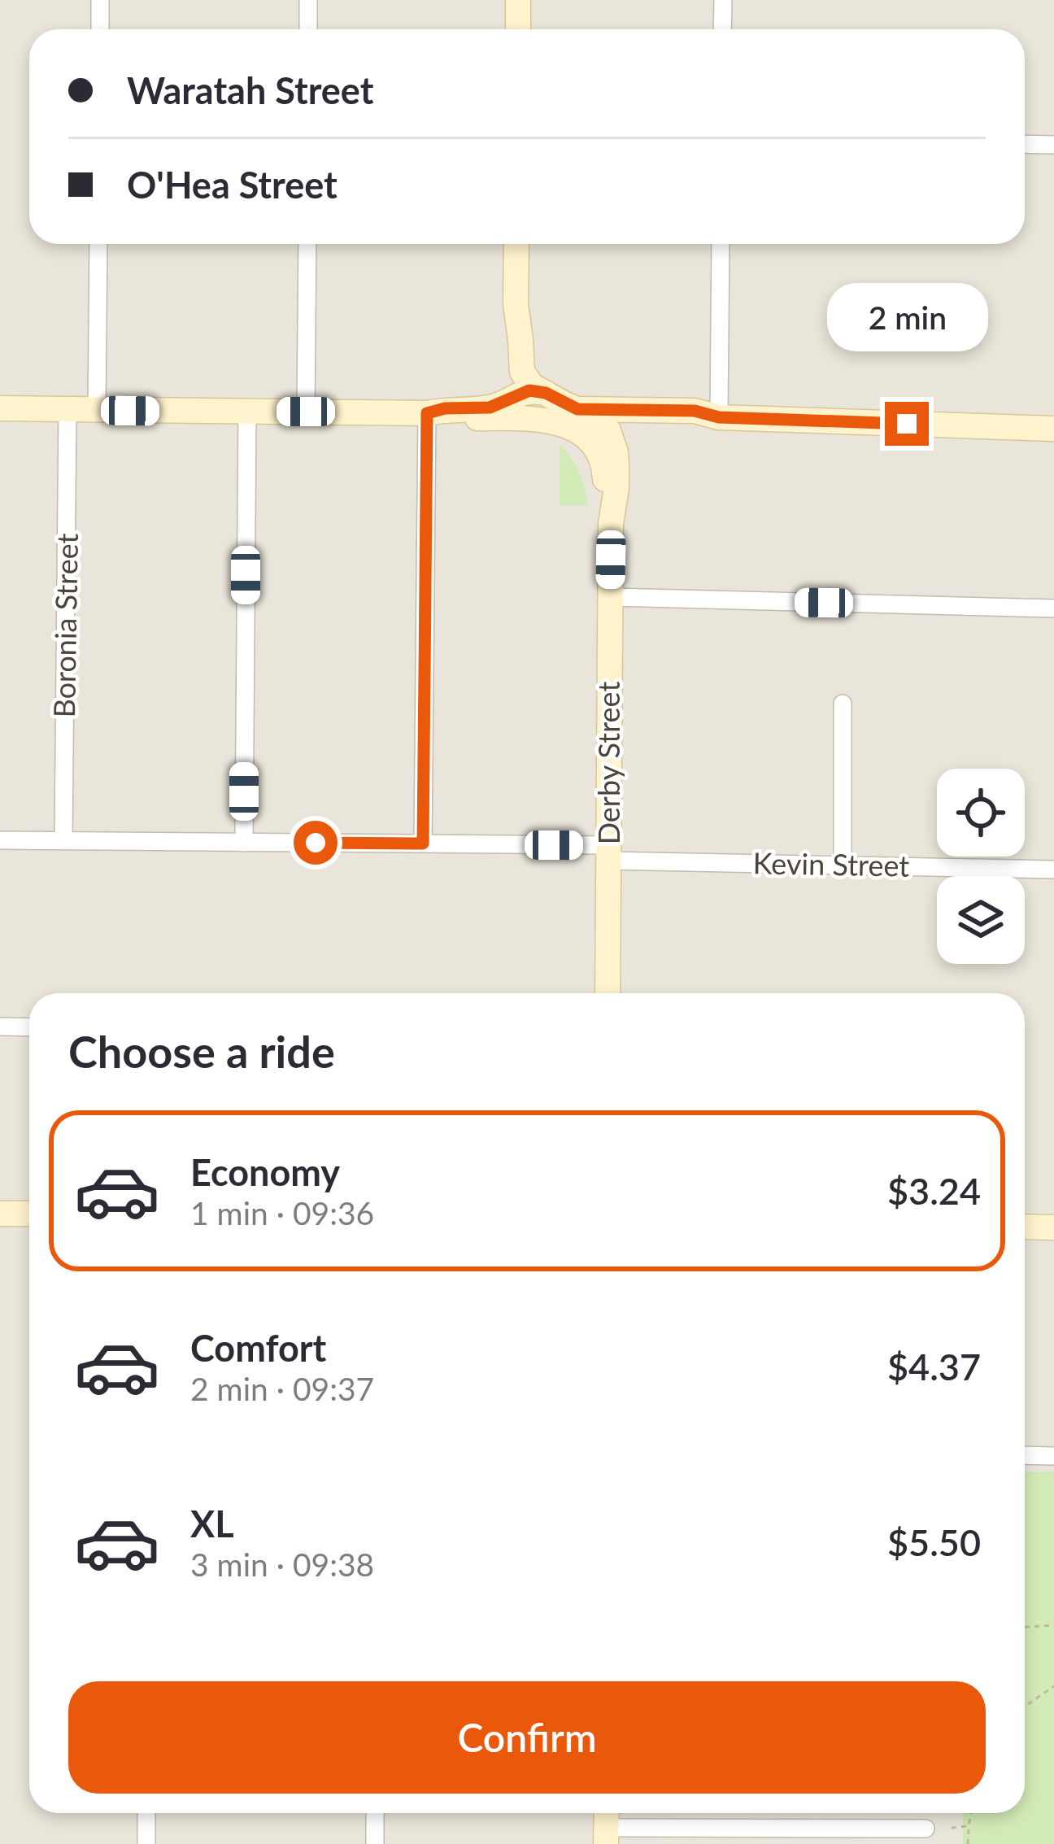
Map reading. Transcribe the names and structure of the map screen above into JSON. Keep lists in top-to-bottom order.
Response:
{
  "streets": {
    "street": ["Boronia Street", "Derby Street", "Kevin Street"]
  },
  "crossings": [
    ["Boronia Street", "Kevin Street"],
    ["Derby Street", "Kevin Street"]
  ],
  "page": {
    "banner": ["Waratah Street", "O'Hea Street"],
    "bubble": "2 min",
    "heading": "Choose a ride",
    "list": [
      {
        "name": "Economy",
        "note": "1 min · 09:36",
        "value": "$3.24"
      },
      {
        "name": "Comfort",
        "note": "2 min · 09:37",
        "value": "$4.37"
      },
      {
        "name": "XL",
        "note": "3 min · 09:38",
        "value": "$5.50"
      }
    ],
    "buttons": "Confirm"
  }
}
